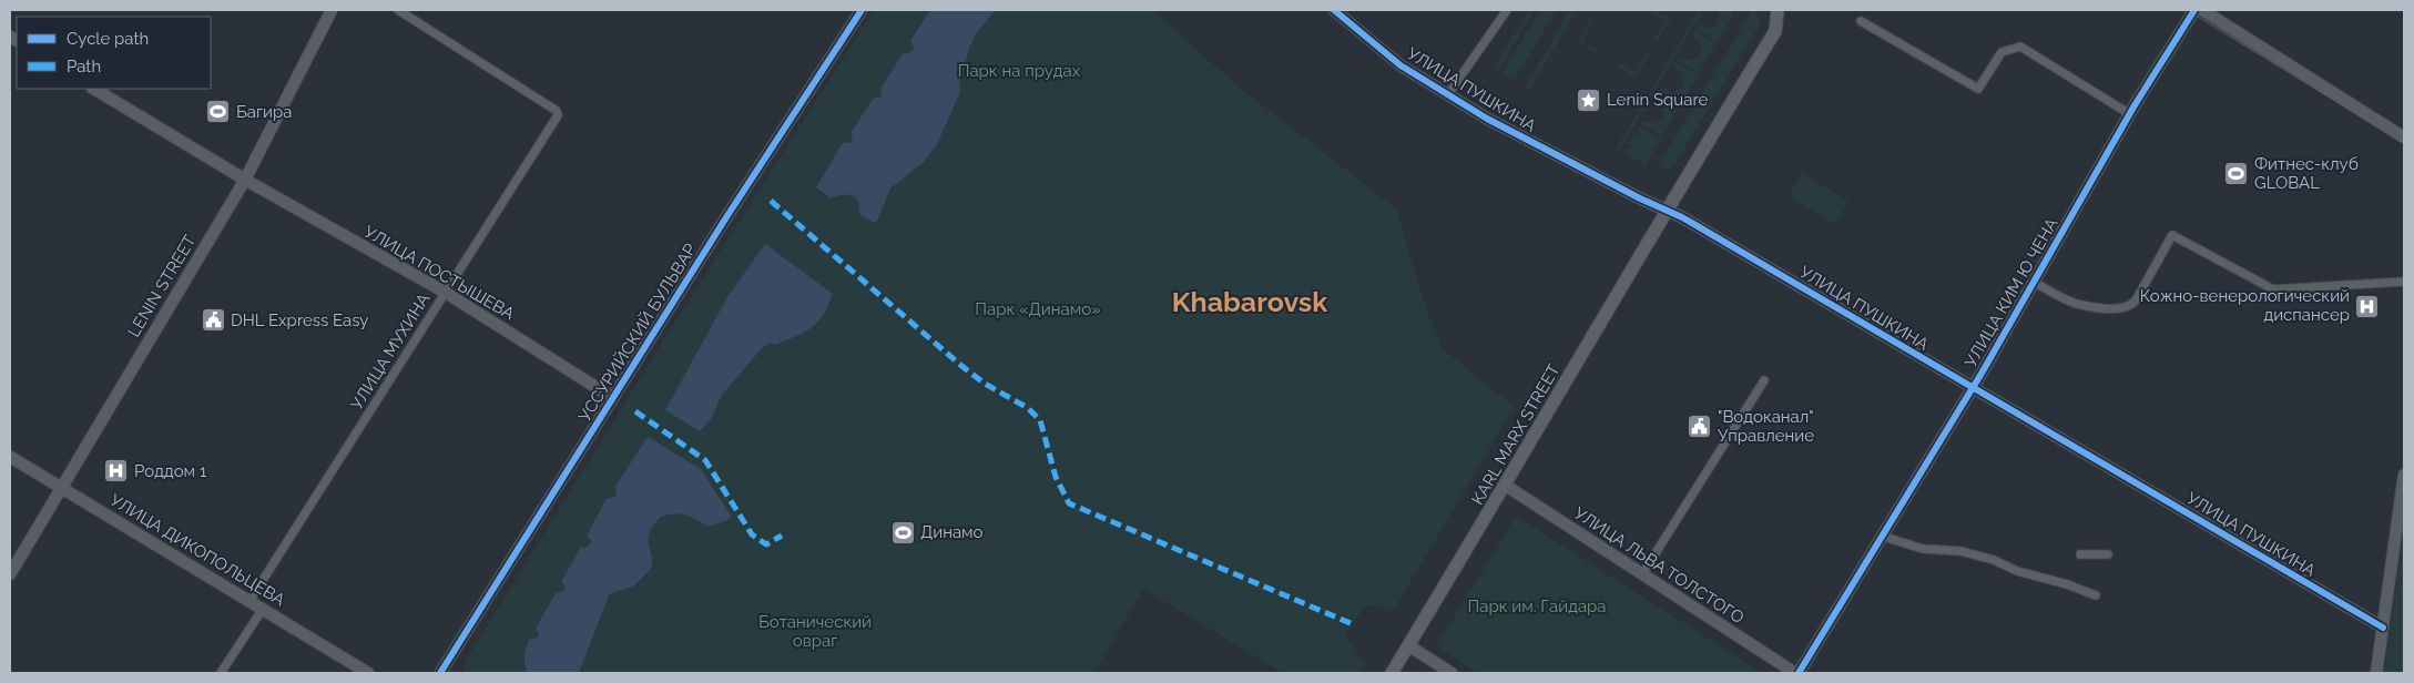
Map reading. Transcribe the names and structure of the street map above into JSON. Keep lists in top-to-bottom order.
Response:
{
  "streets": {
    "main road": ["KARL MARX STREET"],
    "street": [
      "УЛИЦА ПУШКИНА",
      "УЛИЦА ПОСТЫШЕВА",
      "LENIN STREET",
      "УЛИЦА КИМ Ю ЧЕНА",
      "УССУРИЙСКИЙ БУЛЬВАР",
      "УЛИЦА МУХИНА",
      "УЛИЦА ДИКОПОЛЬЦЕВА",
      "УЛИЦА ЛЬВА ТОЛСТОГО"
    ]
  },
  "crossings": [
    ["УЛИЦА ПУШКИНА", "УЛИЦА КИМ Ю ЧЕНА"],
    ["УЛИЦА ПУШКИНА", "KARL MARX STREET"],
    ["УЛИЦА ПОСТЫШЕВА", "LENIN STREET"],
    ["УЛИЦА ПОСТЫШЕВА", "УССУРИЙСКИЙ БУЛЬВАР"],
    ["УЛИЦА ПОСТЫШЕВА", "УЛИЦА МУХИНА"],
    ["LENIN STREET", "УЛИЦА ДИКОПОЛЬЦЕВА"],
    ["УЛИЦА КИМ Ю ЧЕНА", "УЛИЦА ЛЬВА ТОЛСТОГО"],
    ["УЛИЦА МУХИНА", "УЛИЦА ДИКОПОЛЬЦЕВА"],
    ["KARL MARX STREET", "УЛИЦА ЛЬВА ТОЛСТОГО"]
  ],
  "districts": ["Khabarovsk"],
  "parks": [
    "Парк на прудах",
    "Парк «Динамо»",
    "Парк им. Гайдара",
    "Ботанический овраг"
  ],
  "places": {
    "place": ["Lenin Square"],
    "sports": ["Багира", "Фитнес-клуб GLOBAL", "Динамо"],
    "hospital": ["Кожно-венерологический диспансер", "Роддом 1"],
    "public building": ["DHL Express Easy", "\"Водоканал\" Управление"]
  },
  "legend": ["Cycle path", "Path"]
}
